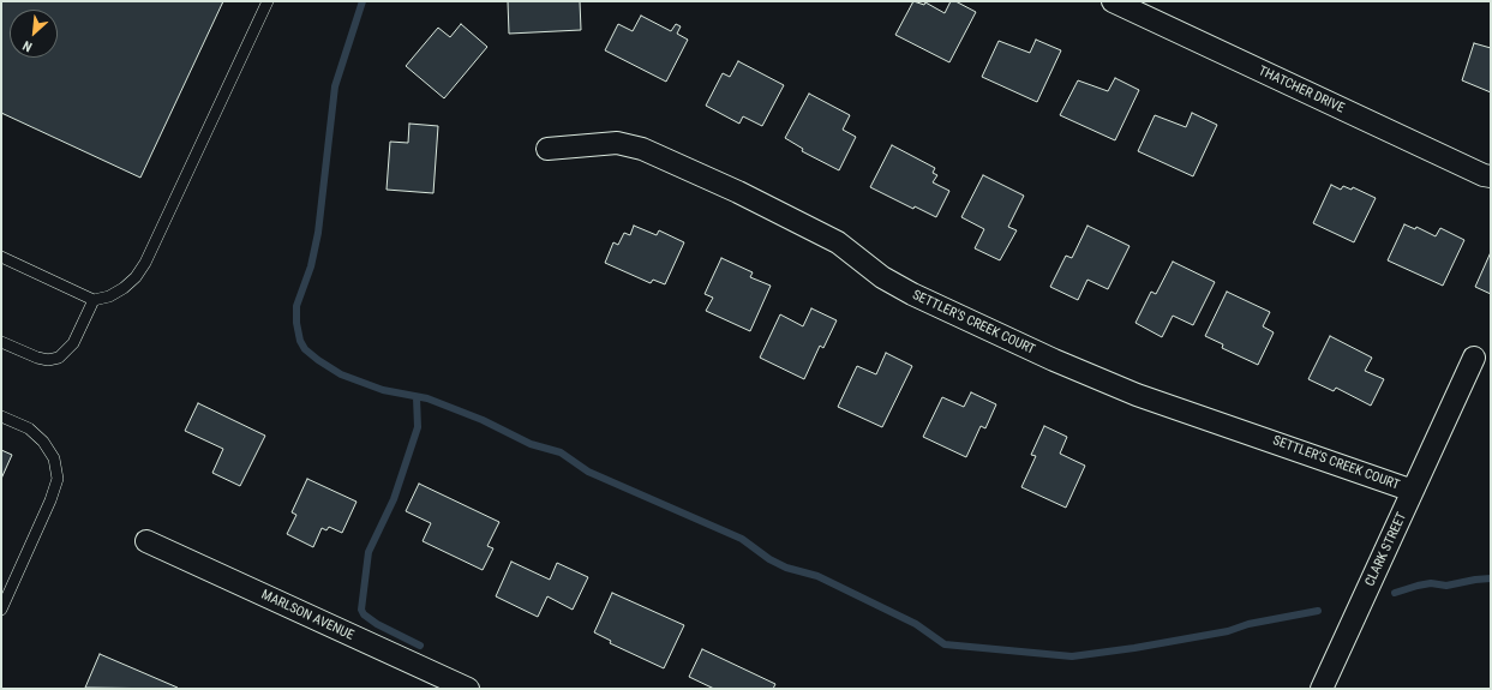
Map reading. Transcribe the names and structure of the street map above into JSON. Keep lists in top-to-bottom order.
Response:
{
  "streets": {
    "street": [
      "THATCHER DRIVE",
      "SETTLER'S CREEK COURT",
      "CLARK STREET",
      "MARLSON AVENUE"
    ]
  },
  "crossings": [
    ["SETTLER'S CREEK COURT", "CLARK STREET"]
  ],
  "north": "bottom left"
}
